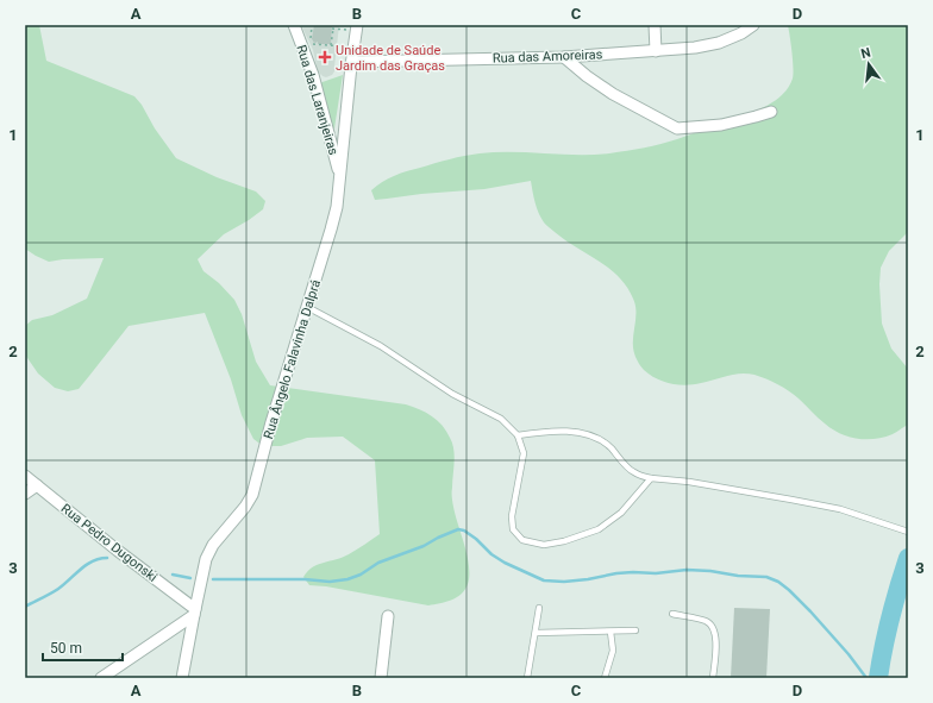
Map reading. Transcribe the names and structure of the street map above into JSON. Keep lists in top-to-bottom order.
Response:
{
  "streets": {
    "street": [
      "Rua das Amoreiras",
      "Rua das Laranjeiras",
      "Rua Ângelo Falavinha Dalprá",
      "Rua Pedro Dugonski"
    ]
  },
  "crossings": [
    ["Rua das Amoreiras", "Rua Ângelo Falavinha Dalprá"],
    ["Rua das Laranjeiras", "Rua Ângelo Falavinha Dalprá"],
    ["Rua Ângelo Falavinha Dalprá", "Rua Pedro Dugonski"]
  ],
  "places": {
    "health": ["Unidade de Saúde Jardim das Graças"]
  },
  "scale_bar": "50 m",
  "north": "top",
  "grid": {
    "columns": [
      "A",
      "B",
      "C",
      "D"
    ],
    "rows": ["1", "2", "3"]
  }
}
